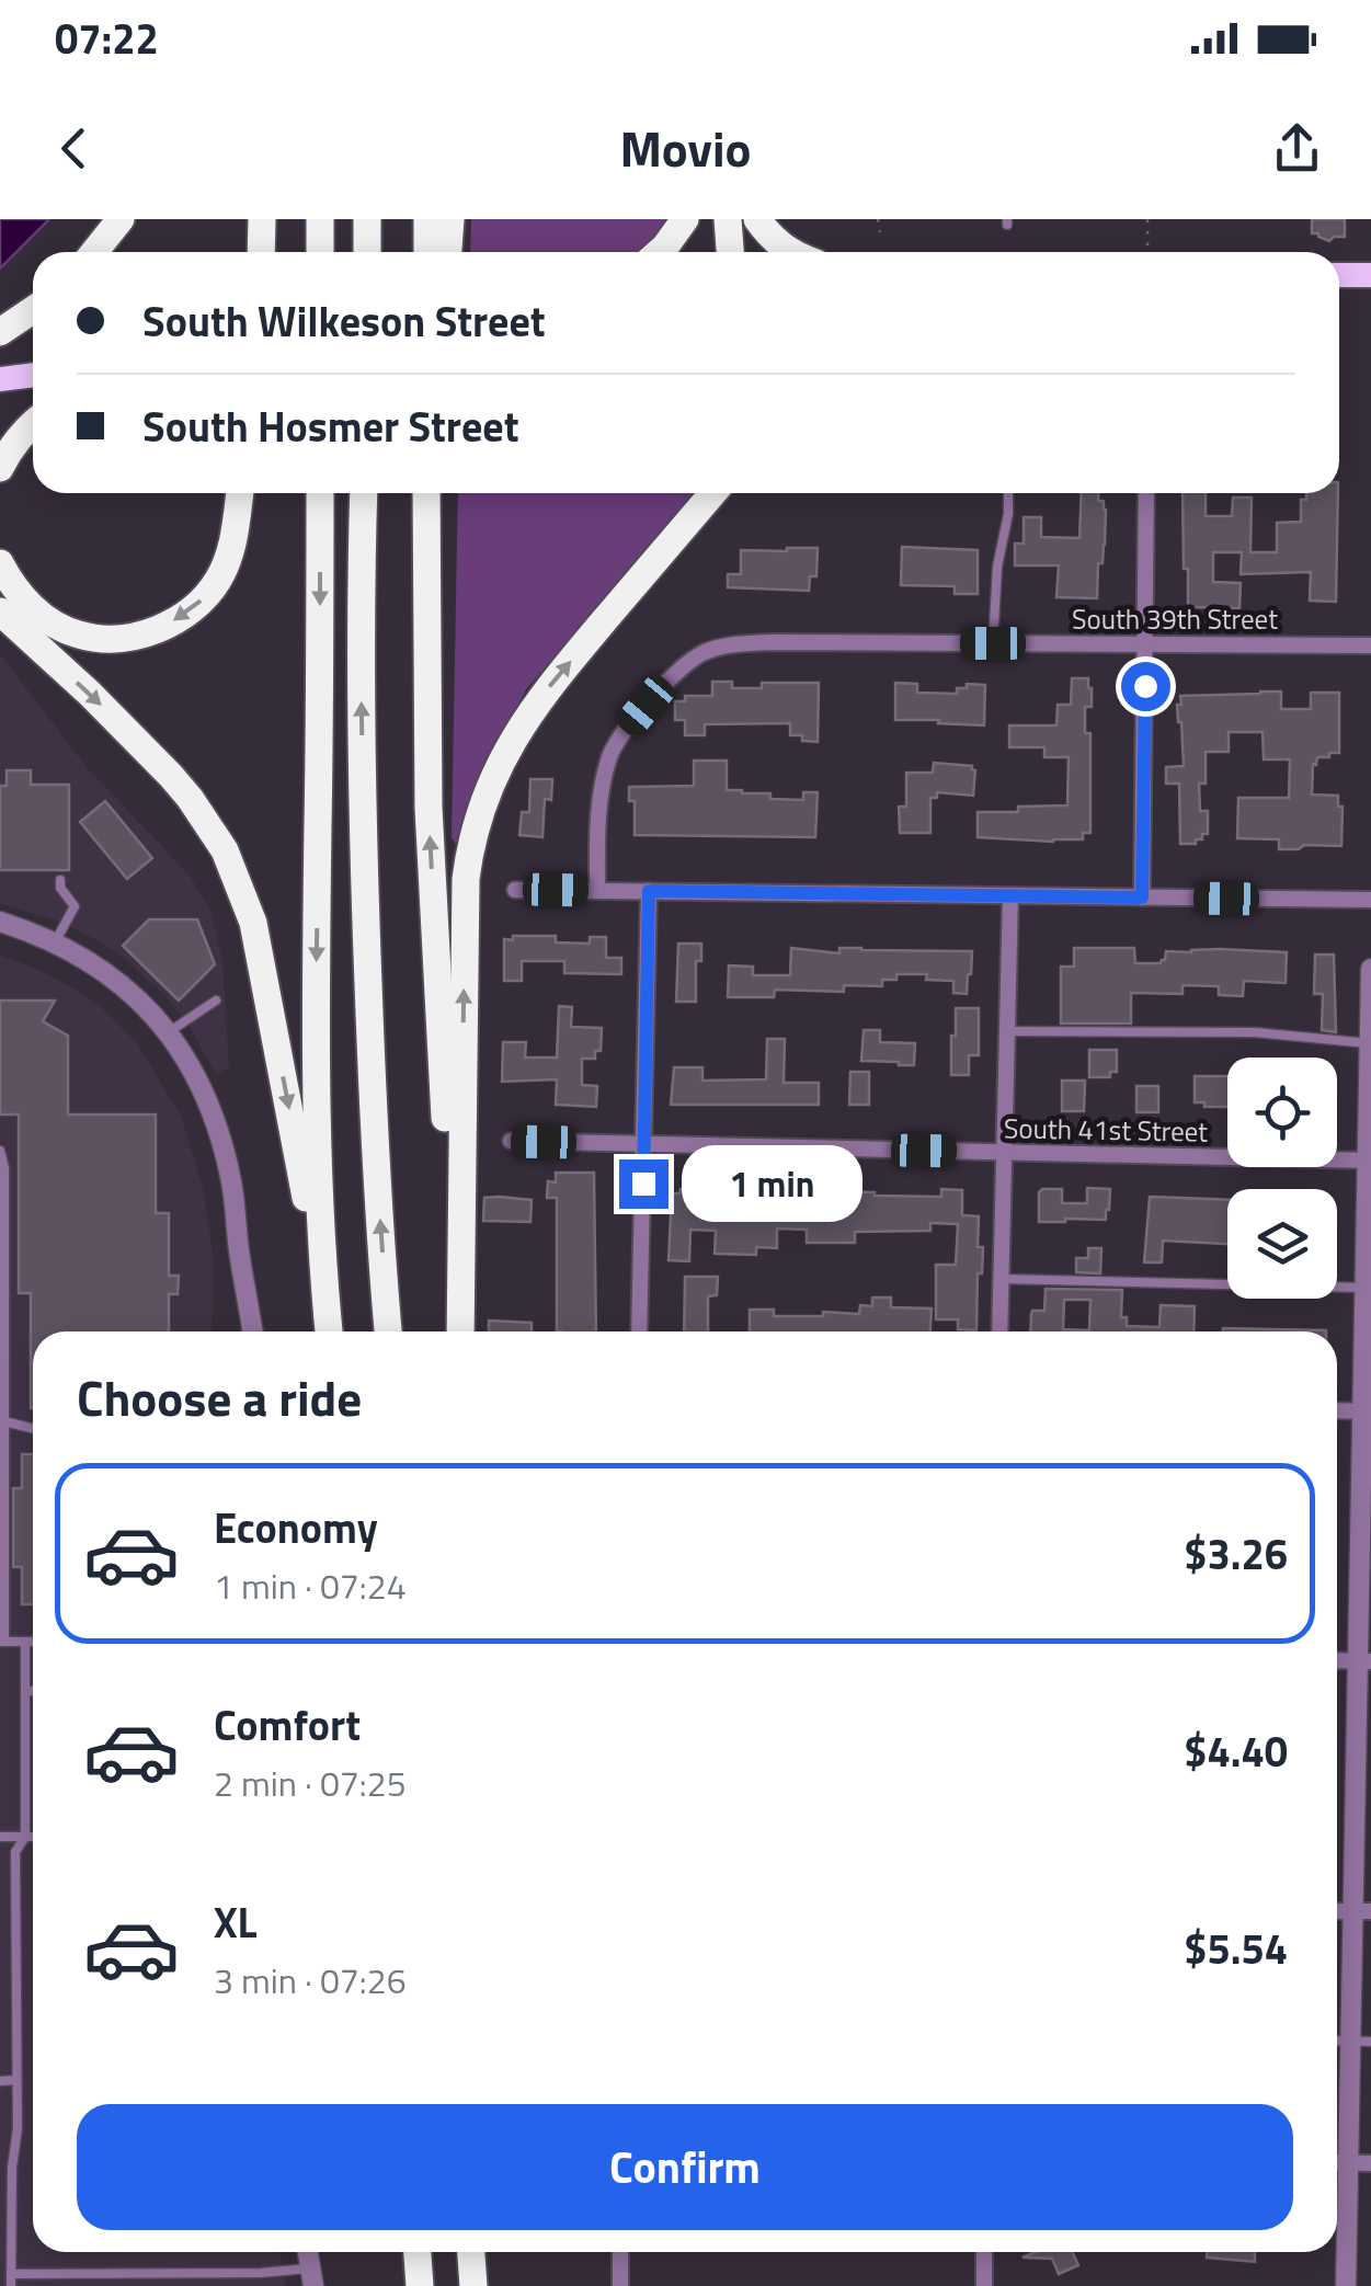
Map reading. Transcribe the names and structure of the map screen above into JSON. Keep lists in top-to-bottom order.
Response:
{
  "streets": {
    "street": ["South 39th Street", "South 41st Street"]
  },
  "page": {
    "status": "07:22",
    "header": "Movio",
    "banner": ["South Wilkeson Street", "South Hosmer Street"],
    "bubble": "1 min",
    "heading": "Choose a ride",
    "list": [
      {
        "name": "Economy",
        "note": "1 min · 07:24",
        "value": "$3.26"
      },
      {
        "name": "Comfort",
        "note": "2 min · 07:25",
        "value": "$4.40"
      },
      {
        "name": "XL",
        "note": "3 min · 07:26",
        "value": "$5.54"
      }
    ],
    "buttons": "Confirm"
  }
}
